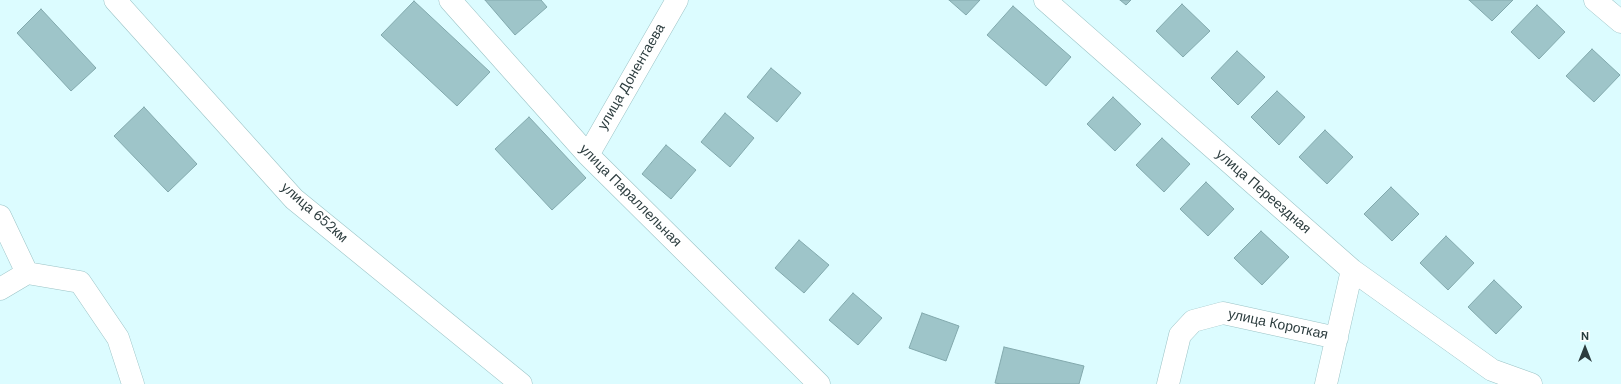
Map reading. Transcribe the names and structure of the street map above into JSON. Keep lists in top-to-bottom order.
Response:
{
  "streets": {
    "street": [
      "улица Донентаева",
      "улица Переездная",
      "улица Параллельная",
      "улица 652км",
      "улица Короткая"
    ]
  },
  "crossings": [
    ["улица Донентаева", "улица Параллельная"],
    ["улица Переездная", "улица Короткая"]
  ],
  "north": "top"
}
